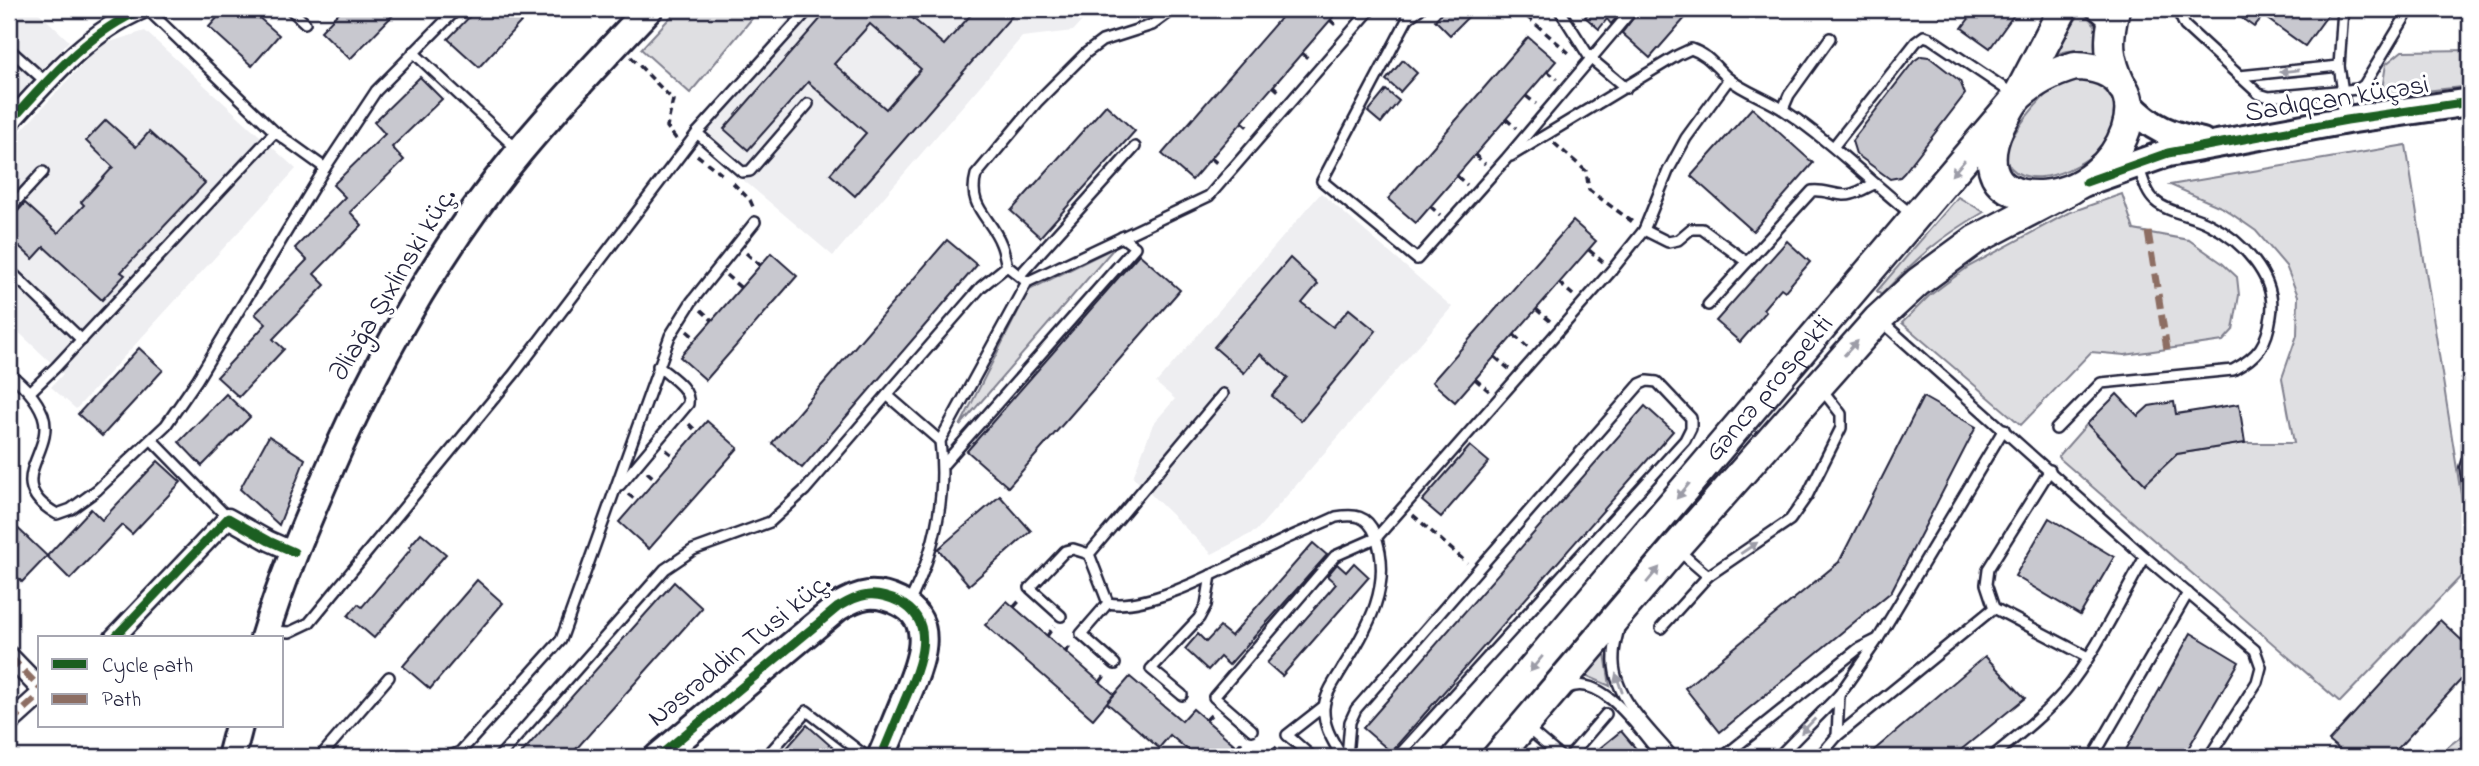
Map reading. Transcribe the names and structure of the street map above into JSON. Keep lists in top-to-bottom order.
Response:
{
  "streets": {
    "main road": ["Gəncə prospekti"],
    "street": ["Sadıqcan küçəsi", "Əliağa Şıxlinski küç.", "Nəsrəddin Tusi küç."]
  },
  "crossings": [
    ["Sadıqcan küçəsi", "Gəncə prospekti"]
  ],
  "legend": ["Cycle path", "Path"]
}
